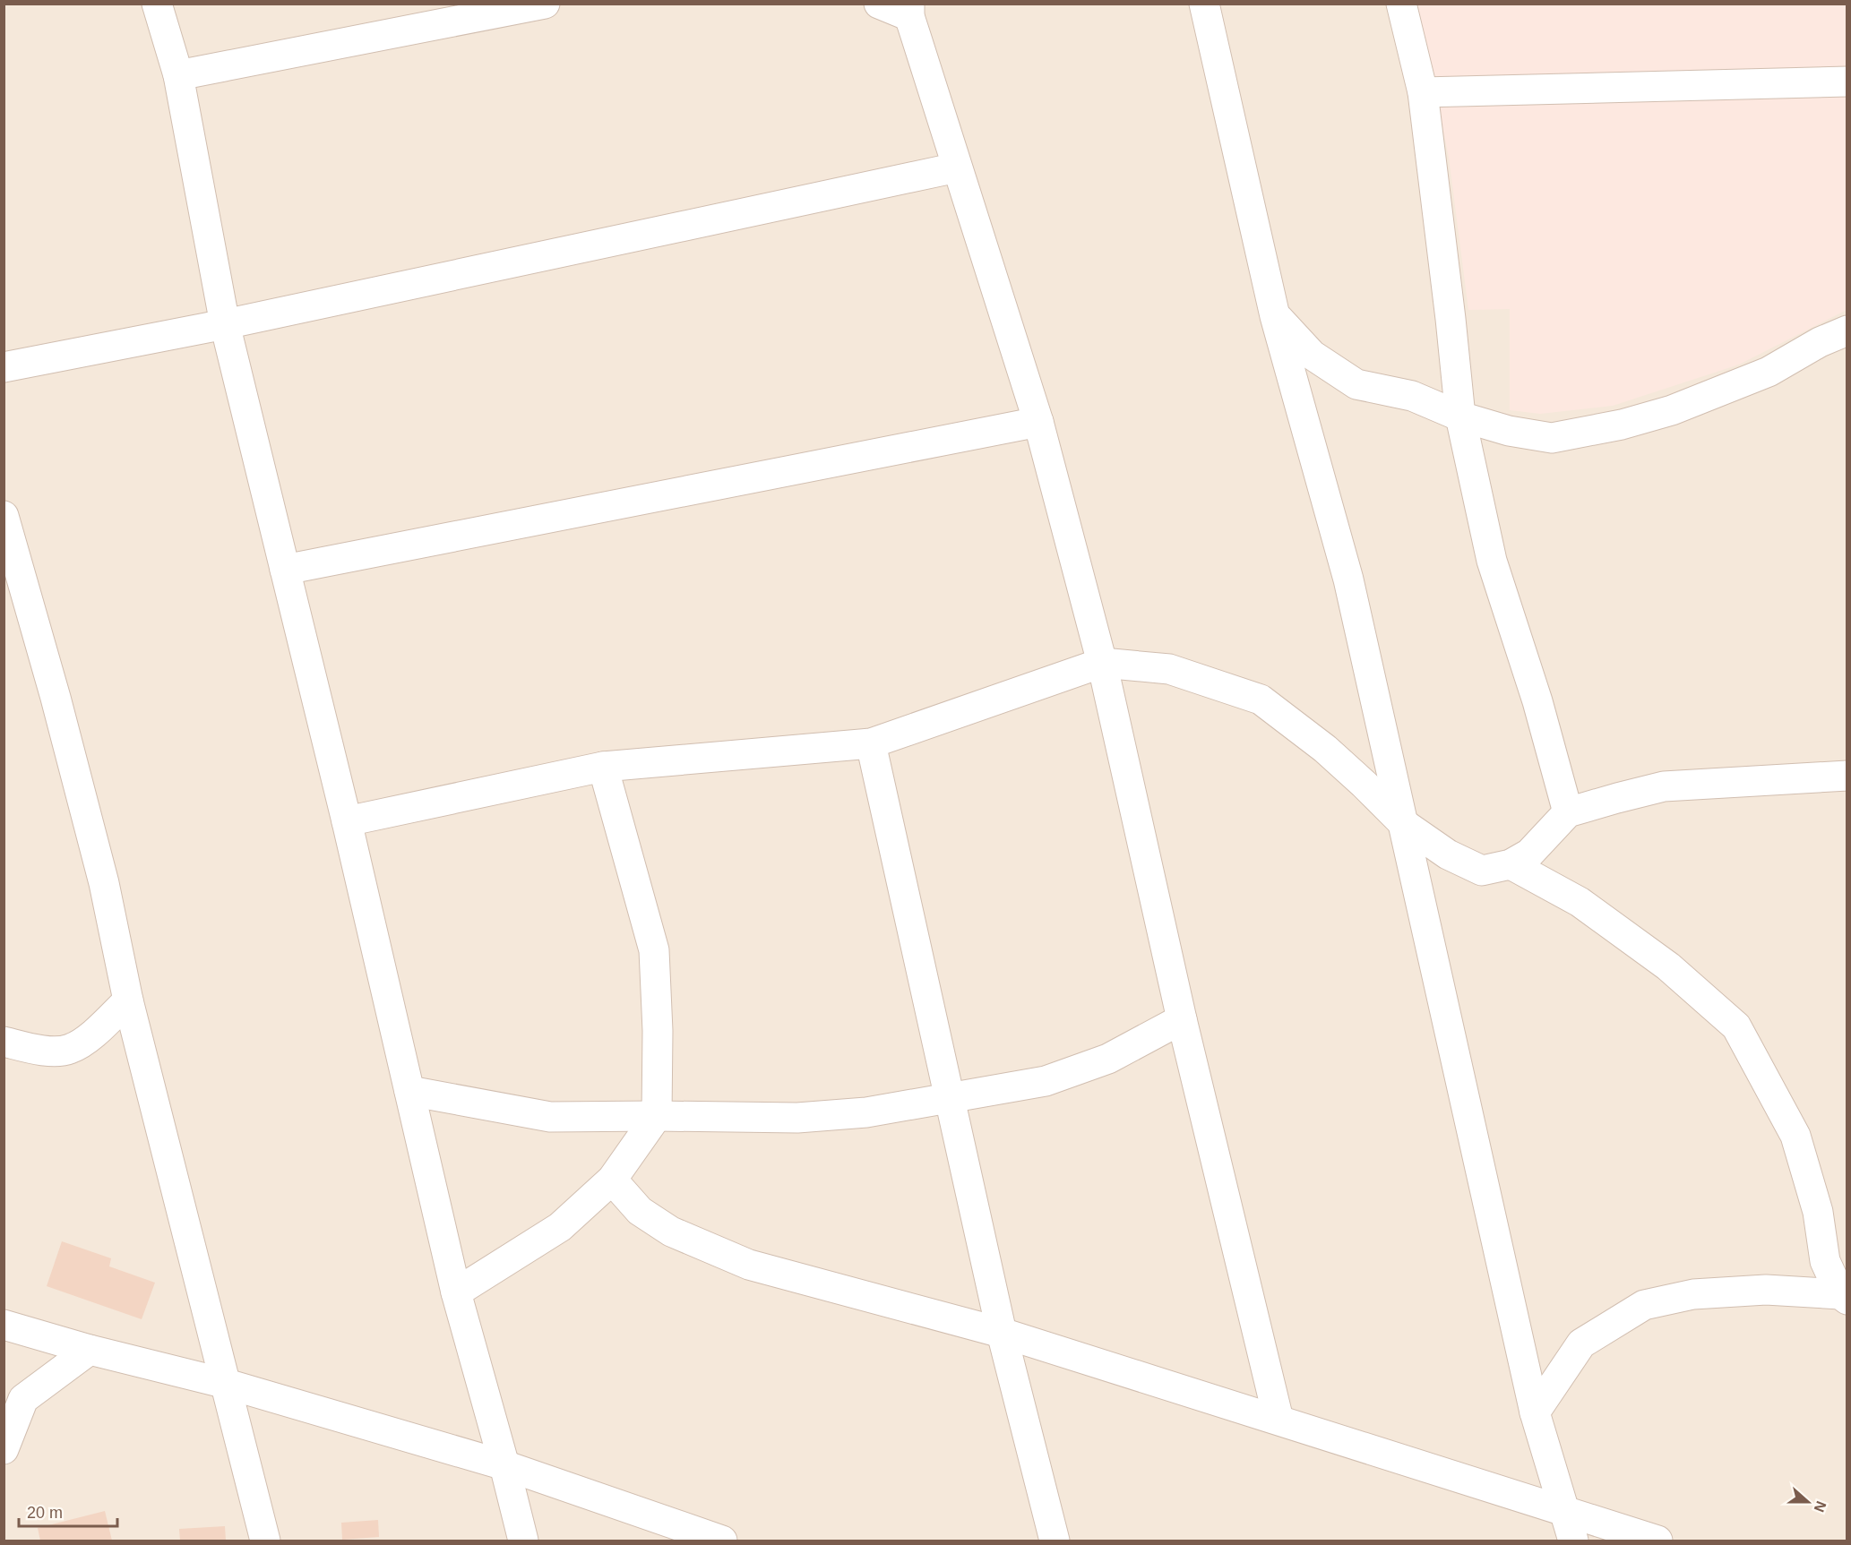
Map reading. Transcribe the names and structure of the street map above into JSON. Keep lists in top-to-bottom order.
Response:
{
  "scale_bar": "20 m",
  "north": "right"
}
